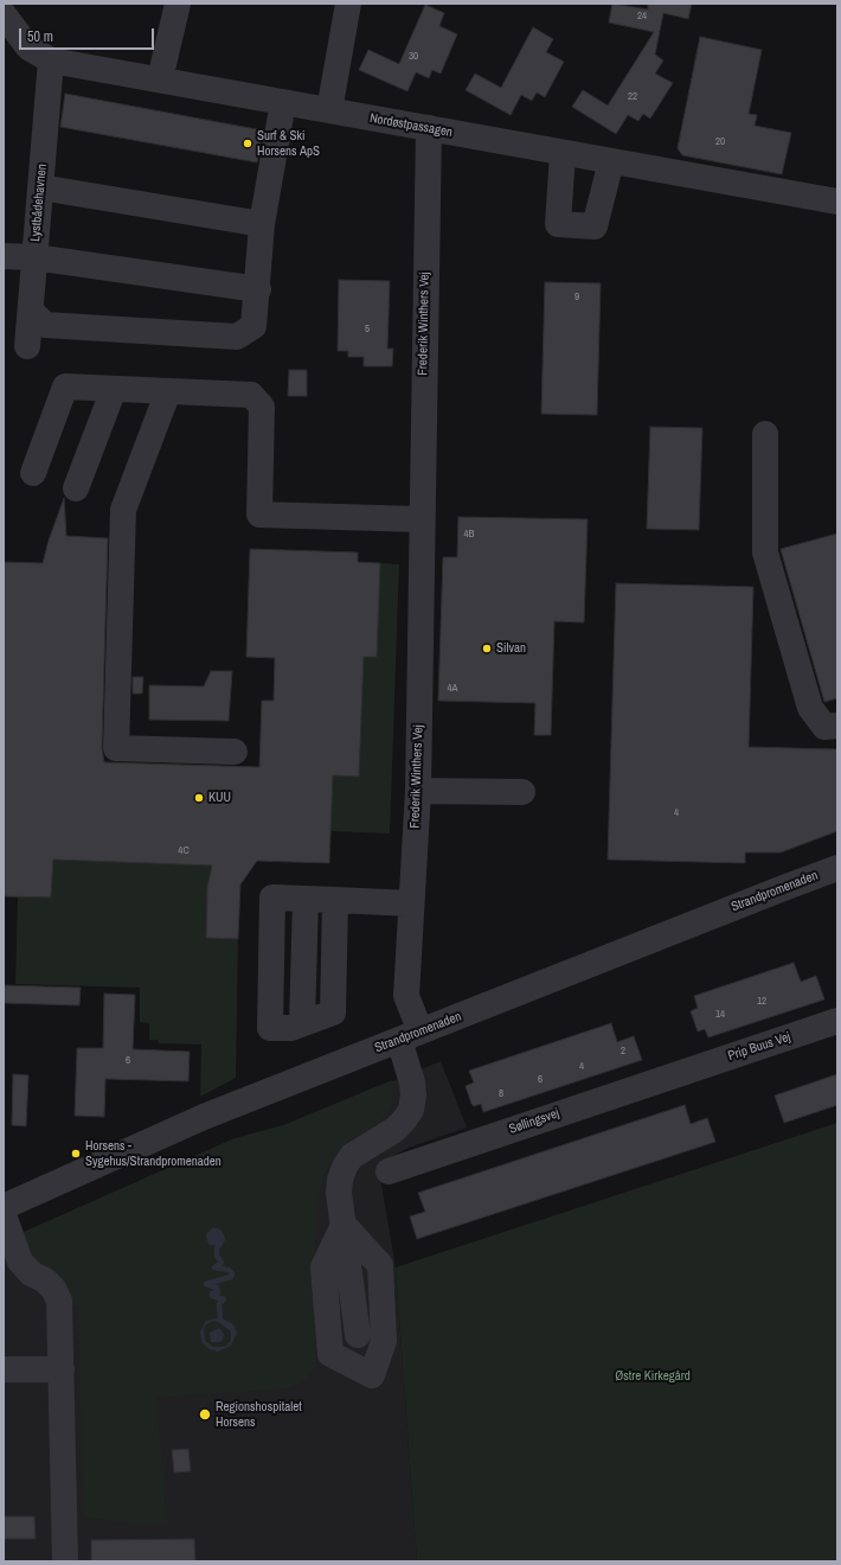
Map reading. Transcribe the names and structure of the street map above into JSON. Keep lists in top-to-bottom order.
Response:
{
  "streets": {
    "street": [
      "Nordøstpassagen",
      "Lystbådehavnen",
      "Frederik Winthers Vej",
      "Strandpromenaden",
      "Prip Buus Vej",
      "Søllingsvej"
    ]
  },
  "crossings": [
    ["Nordøstpassagen", "Lystbådehavnen"],
    ["Nordøstpassagen", "Frederik Winthers Vej"],
    ["Frederik Winthers Vej", "Strandpromenaden"],
    ["Prip Buus Vej", "Søllingsvej"]
  ],
  "parks": ["Østre Kirkegård"],
  "places": [
    "Surf & Ski Horsens ApS",
    "Silvan",
    "KUU",
    "Horsens - Sygehus/Strandpromenaden",
    "Regionshospitalet Horsens"
  ],
  "house_numbers": [
    "24",
    "30",
    "22",
    "20",
    "9",
    "5",
    "4B",
    "4A",
    "4",
    "4C",
    "12",
    "14",
    "2",
    "6",
    "4",
    "6",
    "8"
  ],
  "scale_bar": "50 m"
}
